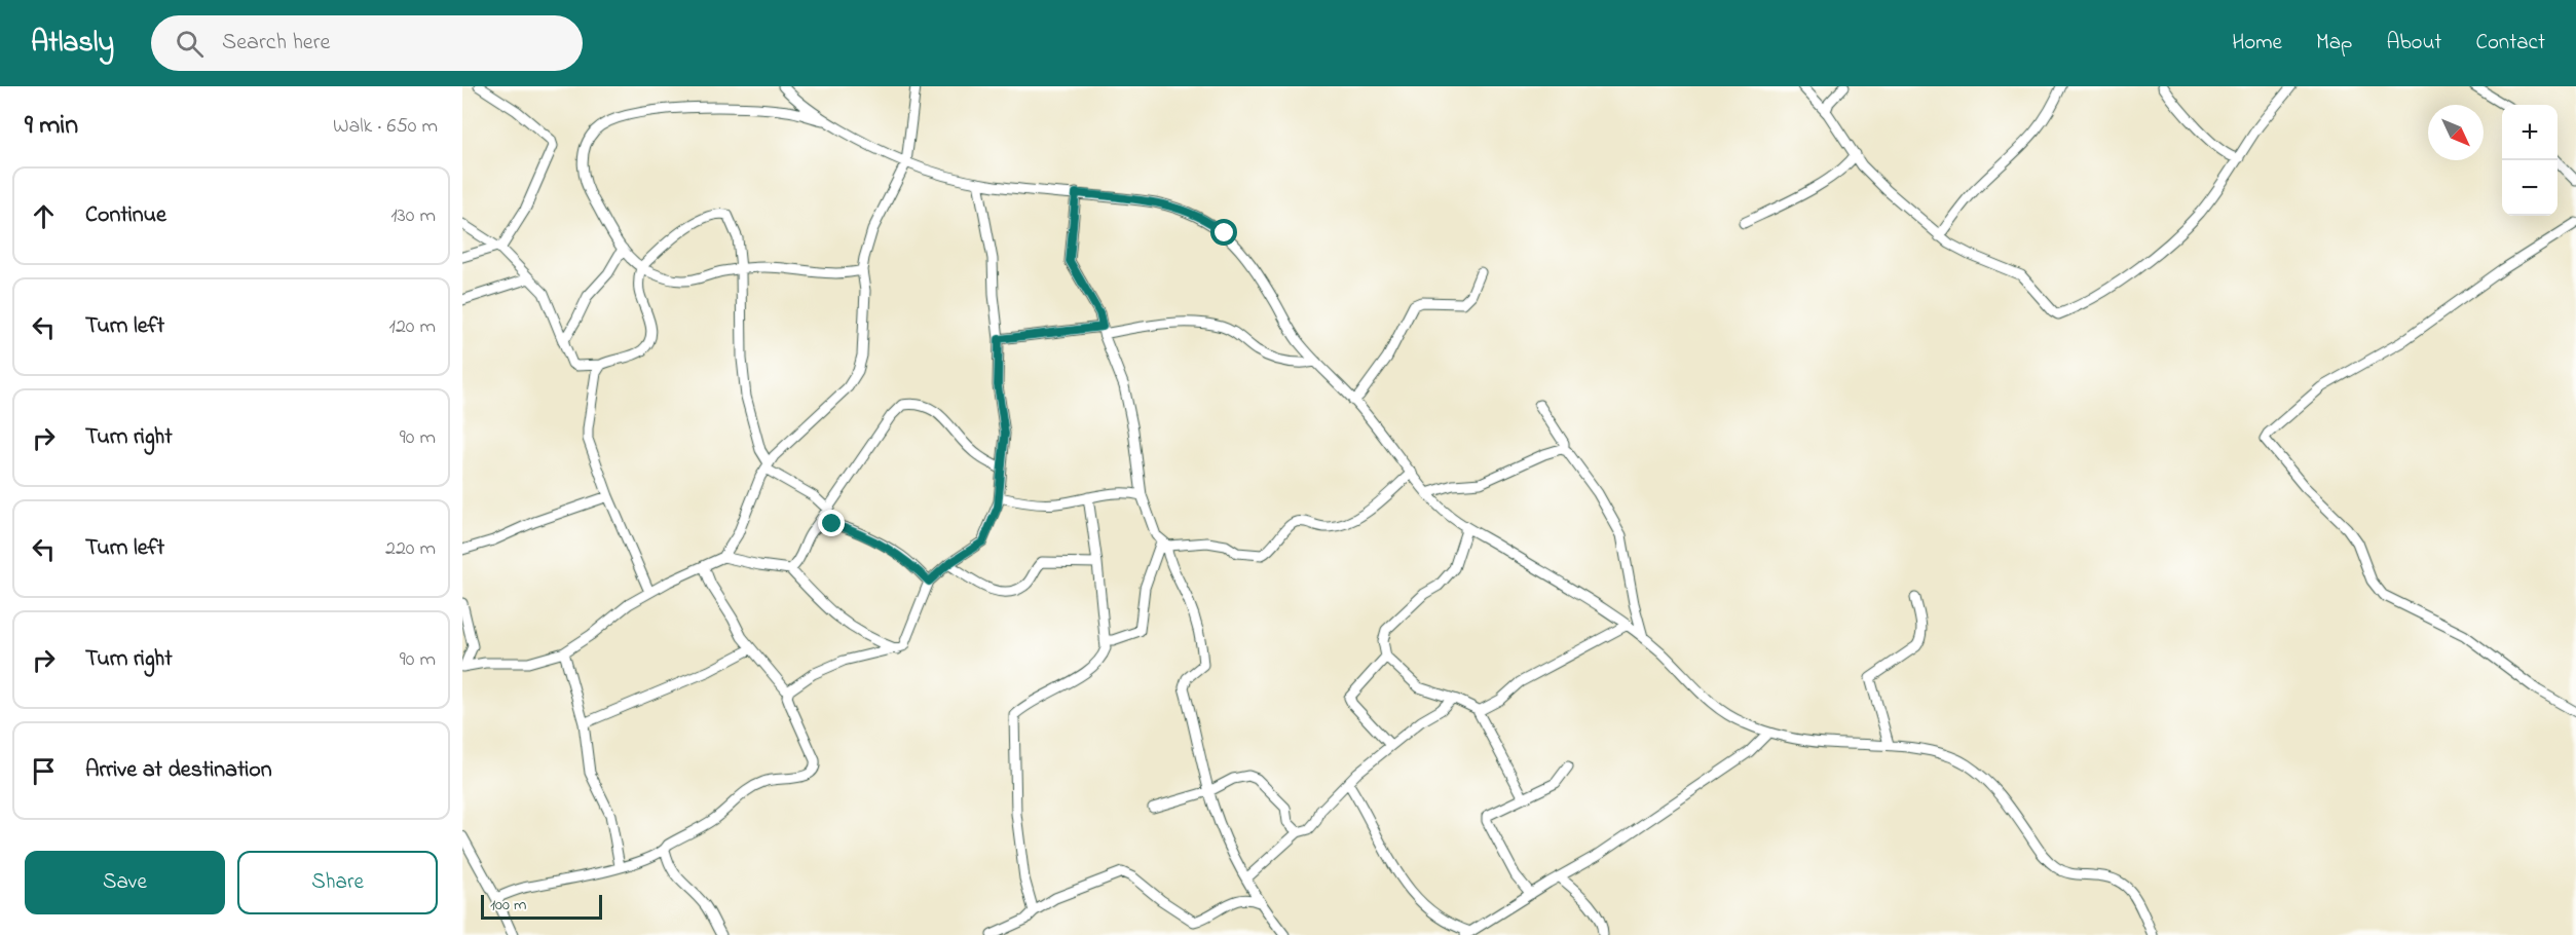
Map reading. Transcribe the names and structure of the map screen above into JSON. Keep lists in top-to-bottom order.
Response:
{
  "scale_bar": "100 m",
  "north": "bottom right",
  "page": {
    "header": "Atlasly",
    "search": "Search here",
    "nav": [
      "Home",
      "Map",
      "About",
      "Contact"
    ],
    "heading": ["9 min", "Walk · 650 m"],
    "map_buttons": ["+", "−"],
    "list": [
      ["Continue", "130 m"],
      ["Turn left", "120 m"],
      ["Turn right", "90 m"],
      ["Turn left", "220 m"],
      ["Turn right", "90 m"],
      "Arrive at destination"
    ],
    "buttons": ["Save", "Share"],
    "scale": "100 m"
  }
}
